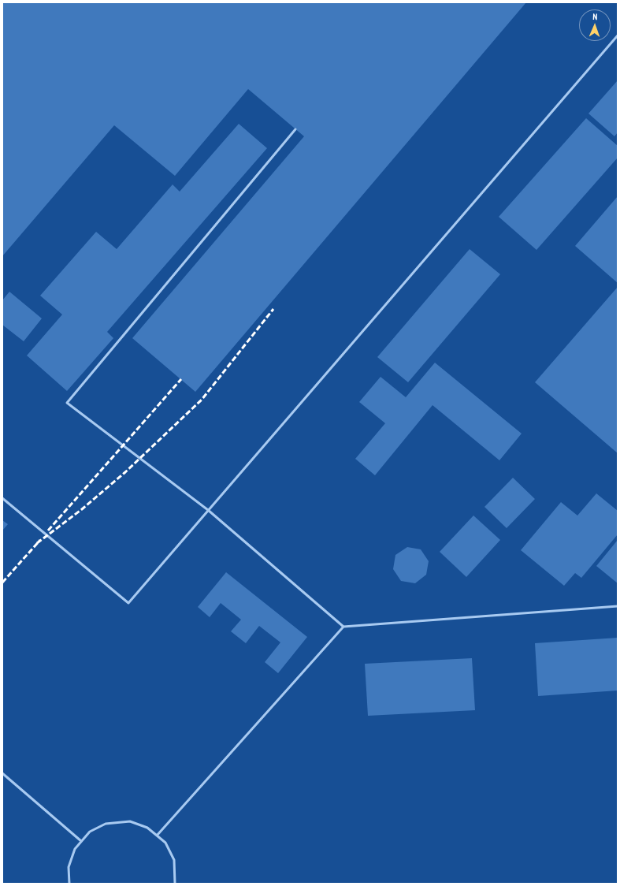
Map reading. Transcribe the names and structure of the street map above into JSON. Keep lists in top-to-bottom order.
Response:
{
  "north": "top"
}
